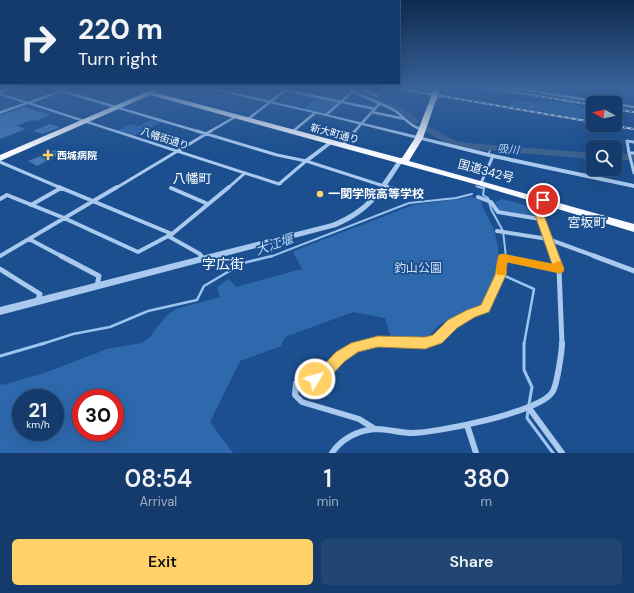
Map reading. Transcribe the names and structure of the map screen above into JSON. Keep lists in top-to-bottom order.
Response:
{
  "streets": {
    "highway": ["新大町通り", "国道342号"],
    "street": ["八幡街通り"]
  },
  "crossings": [
    ["新大町通り", "国道342号"]
  ],
  "districts": ["八幡町", "宮坂町", "字広街"],
  "water": ["吸川", "大江堰"],
  "parks": ["釣山公園"],
  "places": {
    "health": ["西城病院"],
    "other": ["一関学院高等学校"]
  },
  "north": "left",
  "page": {
    "turn": ["220 m", "Turn right"],
    "speed": "21 km/h",
    "limit": "30",
    "eta": [
      "08:54",
      "Arrival",
      "1",
      "min",
      "380",
      "m"
    ],
    "buttons": ["Exit", "Share"]
  }
}
